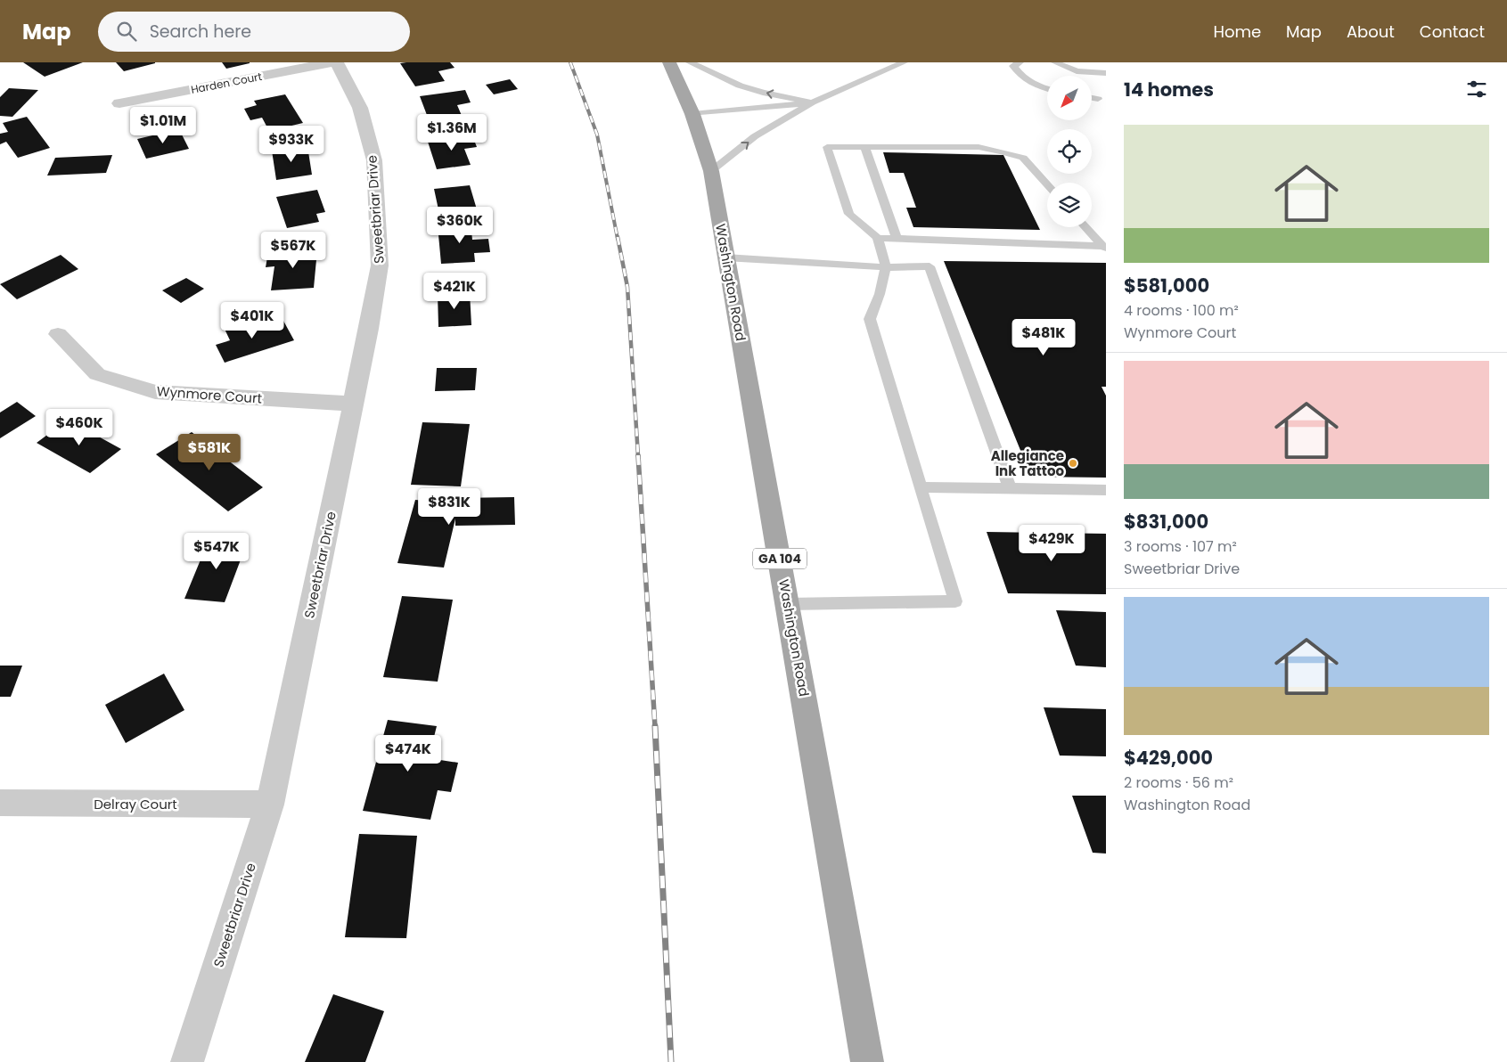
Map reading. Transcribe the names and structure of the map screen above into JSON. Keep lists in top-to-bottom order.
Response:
{
  "streets": {
    "main road": ["Washington Road", "GA 104"],
    "street": [
      "Harden Court",
      "Sweetbriar Drive",
      "Wynmore Court",
      "Delray Court"
    ]
  },
  "crossings": [
    ["Sweetbriar Drive", "Wynmore Court"],
    ["Sweetbriar Drive", "Delray Court"]
  ],
  "places": ["Allegiance Ink Tattoo"],
  "north": "bottom left",
  "page": {
    "header": "Map",
    "search": "Search here",
    "nav": [
      "Home",
      "Map",
      "About",
      "Contact"
    ],
    "heading": "14 homes",
    "price": [
      "$1.01M",
      "$1.36M",
      "$933K",
      "$360K",
      "$567K",
      "$421K",
      "$401K",
      "$481K",
      "$460K",
      "$581K",
      "$831K",
      "$429K",
      "$547K",
      "$474K"
    ],
    "list": [
      {
        "name": "$581,000",
        "note": "4 rooms · 100 m² · Wynmore Court"
      },
      {
        "name": "$831,000",
        "note": "3 rooms · 107 m² · Sweetbriar Drive"
      },
      {
        "name": "$429,000",
        "note": "2 rooms · 56 m² · Washington Road"
      }
    ]
  }
}
